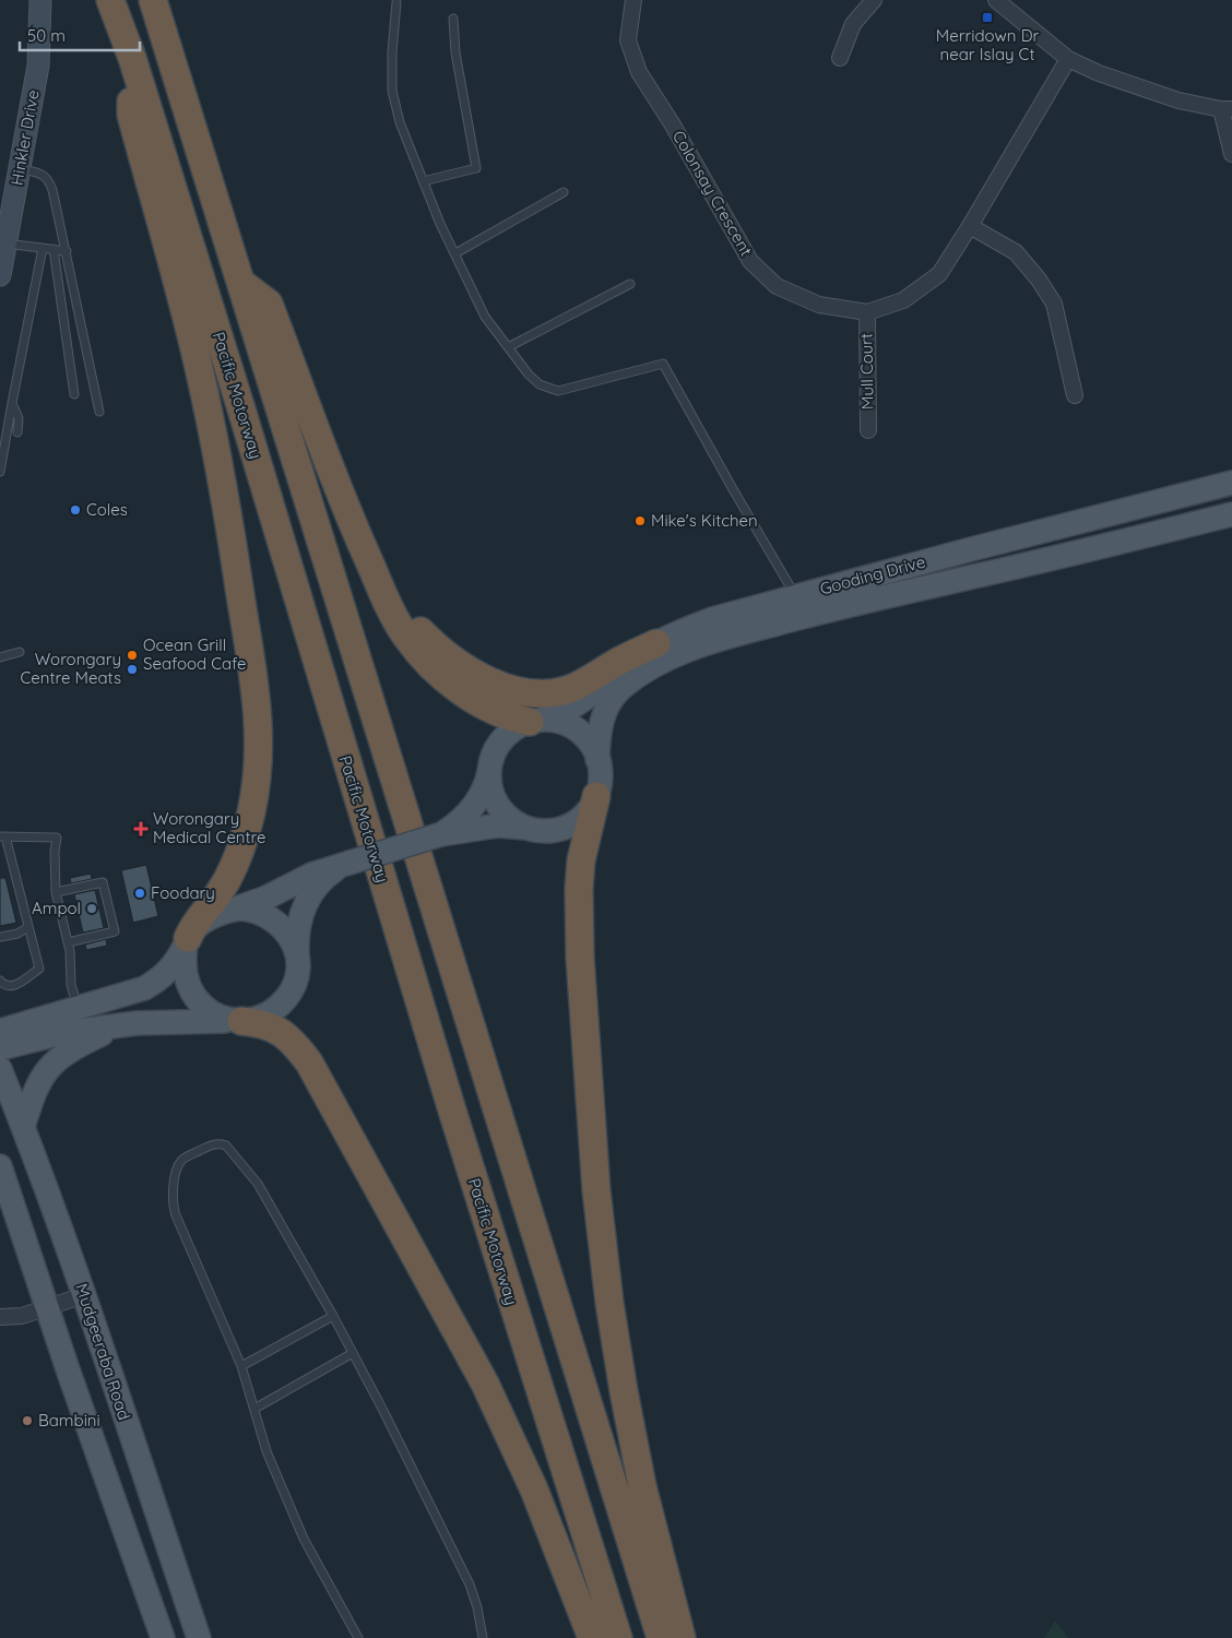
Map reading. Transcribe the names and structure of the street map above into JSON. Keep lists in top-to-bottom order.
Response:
{
  "streets": {
    "highway": ["Pacific Motorway"],
    "main road": ["Hinkler Drive", "Gooding Drive", "Mudgeeraba Road"],
    "street": ["Colonsay Crescent", "Mull Court"]
  },
  "crossings": [
    ["Colonsay Crescent", "Mull Court"]
  ],
  "places": {
    "transit": ["Merridown Dr near Islay Ct"],
    "other": [
      "Coles",
      "Mike's Kitchen",
      "Ocean Grill Seafood Cafe",
      "Worongary Centre Meats",
      "Foodary",
      "Ampol",
      "Bambini"
    ],
    "health": ["Worongary Medical Centre"]
  },
  "scale_bar": "50 m"
}
